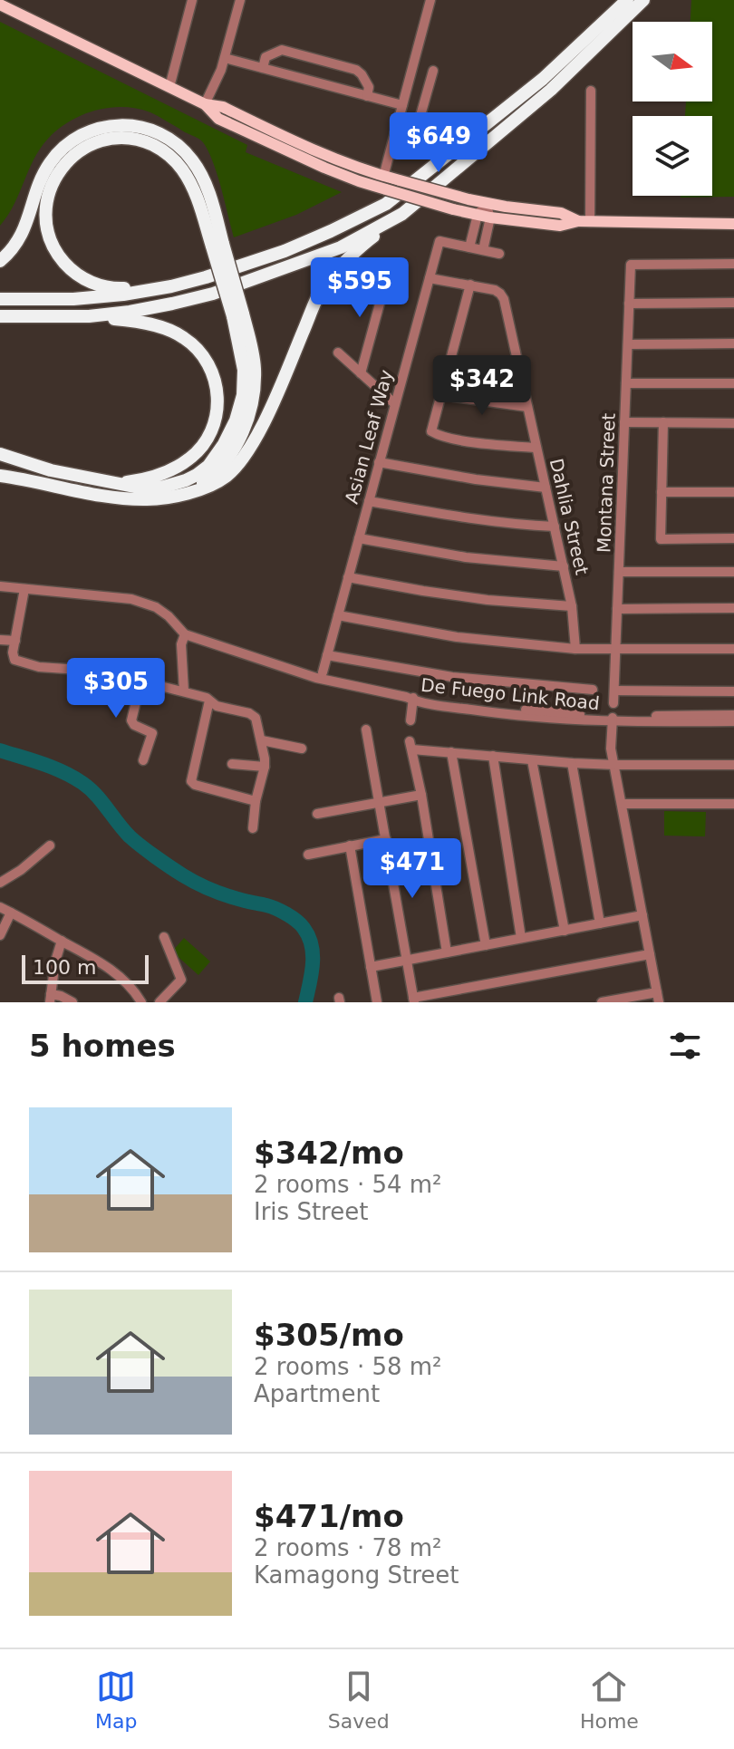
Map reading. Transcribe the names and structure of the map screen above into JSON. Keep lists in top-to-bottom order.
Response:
{
  "streets": {
    "street": [
      "Asian Leaf Way",
      "Montana Street",
      "Dahlia Street",
      "De Fuego Link Road"
    ]
  },
  "crossings": [
    ["Asian Leaf Way", "Dahlia Street"]
  ],
  "scale_bar": "100 m",
  "north": "right",
  "page": {
    "price": [
      "$649",
      "$595",
      "$342",
      "$305",
      "$471"
    ],
    "scale": "100 m",
    "heading": "5 homes",
    "list": [
      {
        "name": "$342/mo",
        "note": "2 rooms · 54 m² · Iris Street"
      },
      {
        "name": "$305/mo",
        "note": "2 rooms · 58 m² · Apartment"
      },
      {
        "name": "$471/mo",
        "note": "2 rooms · 78 m² · Kamagong Street"
      }
    ],
    "tabs": ["Map", "Saved", "Home"]
  }
}
